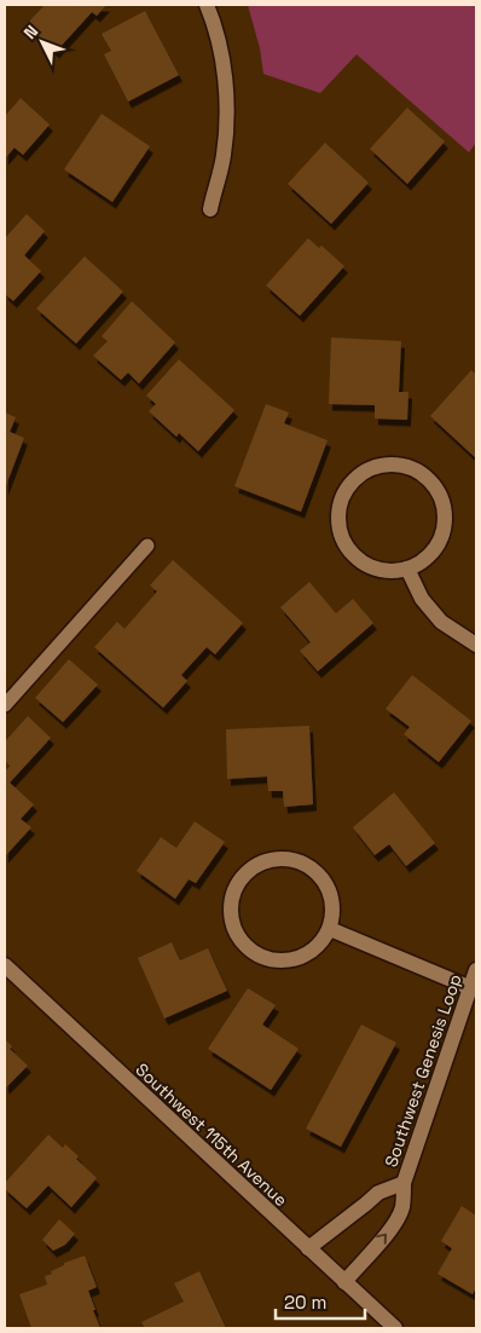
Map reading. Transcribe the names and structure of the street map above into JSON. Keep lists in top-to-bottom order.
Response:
{
  "streets": {
    "street": ["Southwest Genesis Loop", "Southwest 115th Avenue"]
  },
  "crossings": [
    ["Southwest Genesis Loop", "Southwest 115th Avenue"]
  ],
  "scale_bar": "20 m",
  "north": "top left"
}
